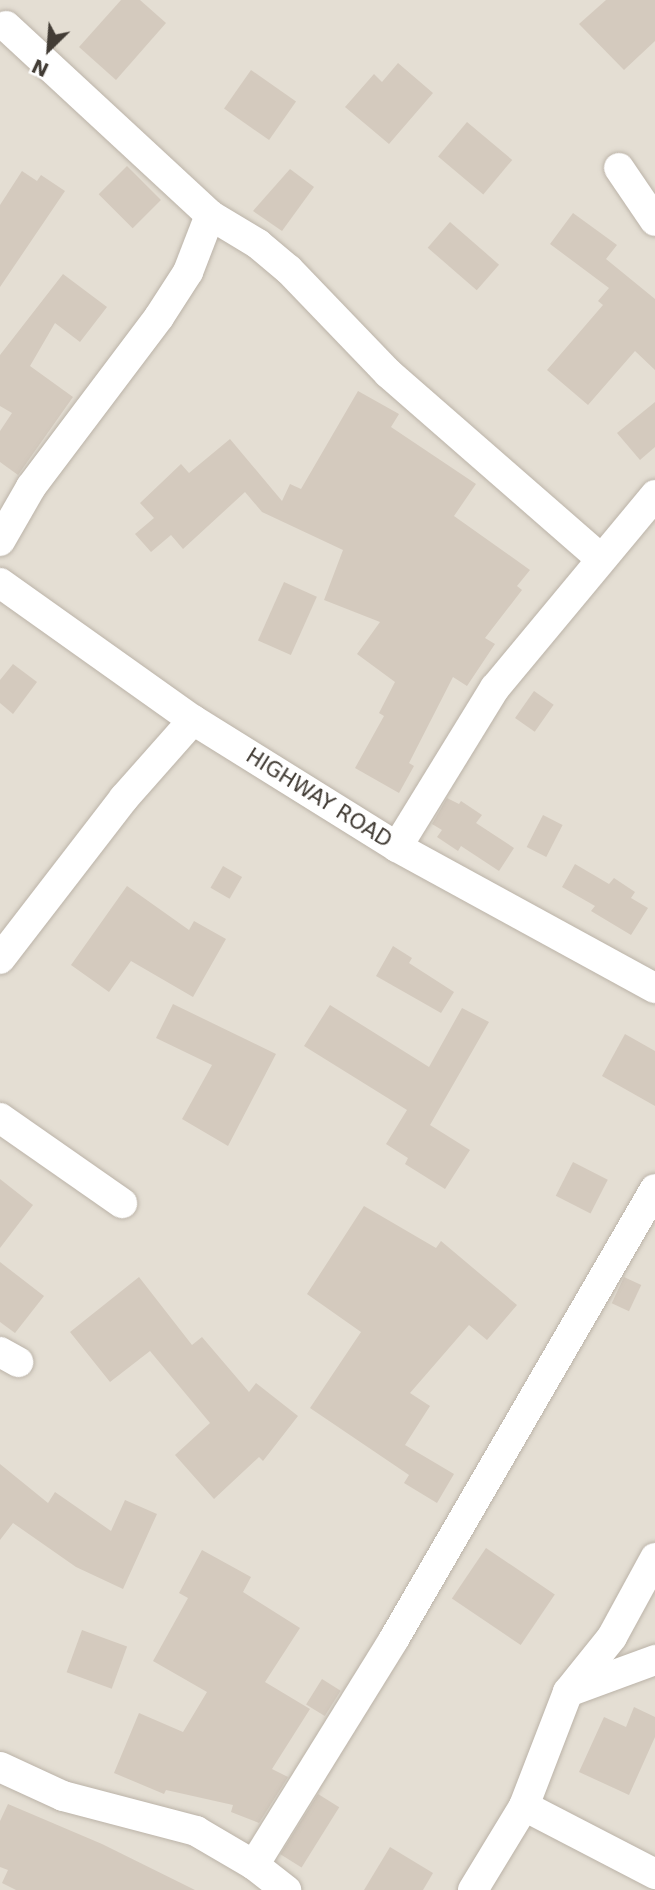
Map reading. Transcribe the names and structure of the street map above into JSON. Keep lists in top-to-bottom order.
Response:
{
  "streets": {
    "street": ["HIGHWAY ROAD"]
  },
  "north": "bottom left"
}
